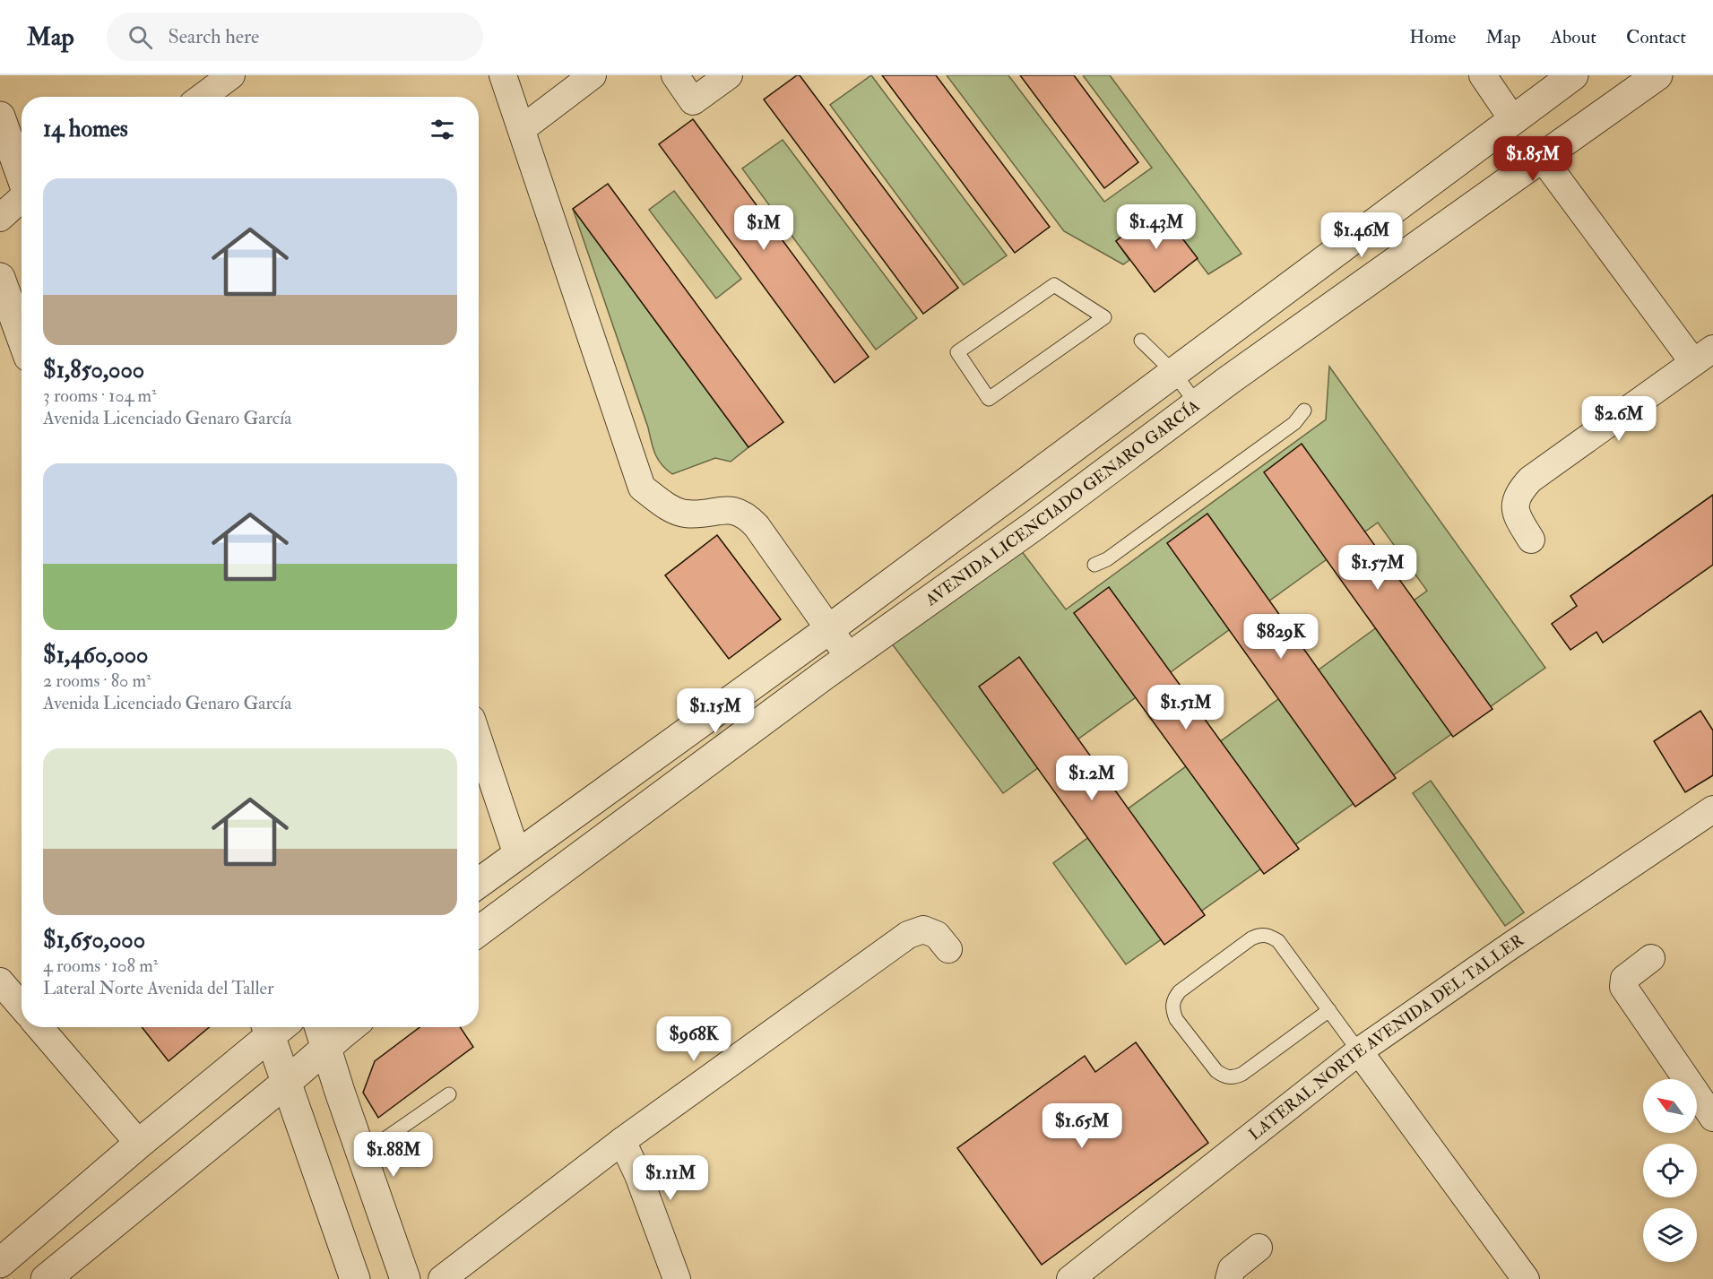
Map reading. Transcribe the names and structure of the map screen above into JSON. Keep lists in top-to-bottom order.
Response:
{
  "streets": {
    "street": ["AVENIDA LICENCIADO GENARO GARCÍA", "LATERAL NORTE AVENIDA DEL TALLER"]
  },
  "north": "top left",
  "page": {
    "header": "Map",
    "search": "Search here",
    "nav": [
      "Home",
      "Map",
      "About",
      "Contact"
    ],
    "heading": "14 homes",
    "price": [
      "$1.85M",
      "$1.43M",
      "$1M",
      "$1.46M",
      "$2.6M",
      "$1.57M",
      "$829K",
      "$1.51M",
      "$1.15M",
      "$1.2M",
      "$968K",
      "$1.65M",
      "$1.88M",
      "$1.11M"
    ],
    "list": [
      {
        "name": "$1,850,000",
        "note": "3 rooms · 104 m² · Avenida Licenciado Genaro García"
      },
      {
        "name": "$1,460,000",
        "note": "2 rooms · 80 m² · Avenida Licenciado Genaro García"
      },
      {
        "name": "$1,650,000",
        "note": "4 rooms · 108 m² · Lateral Norte Avenida del Taller"
      }
    ]
  }
}
